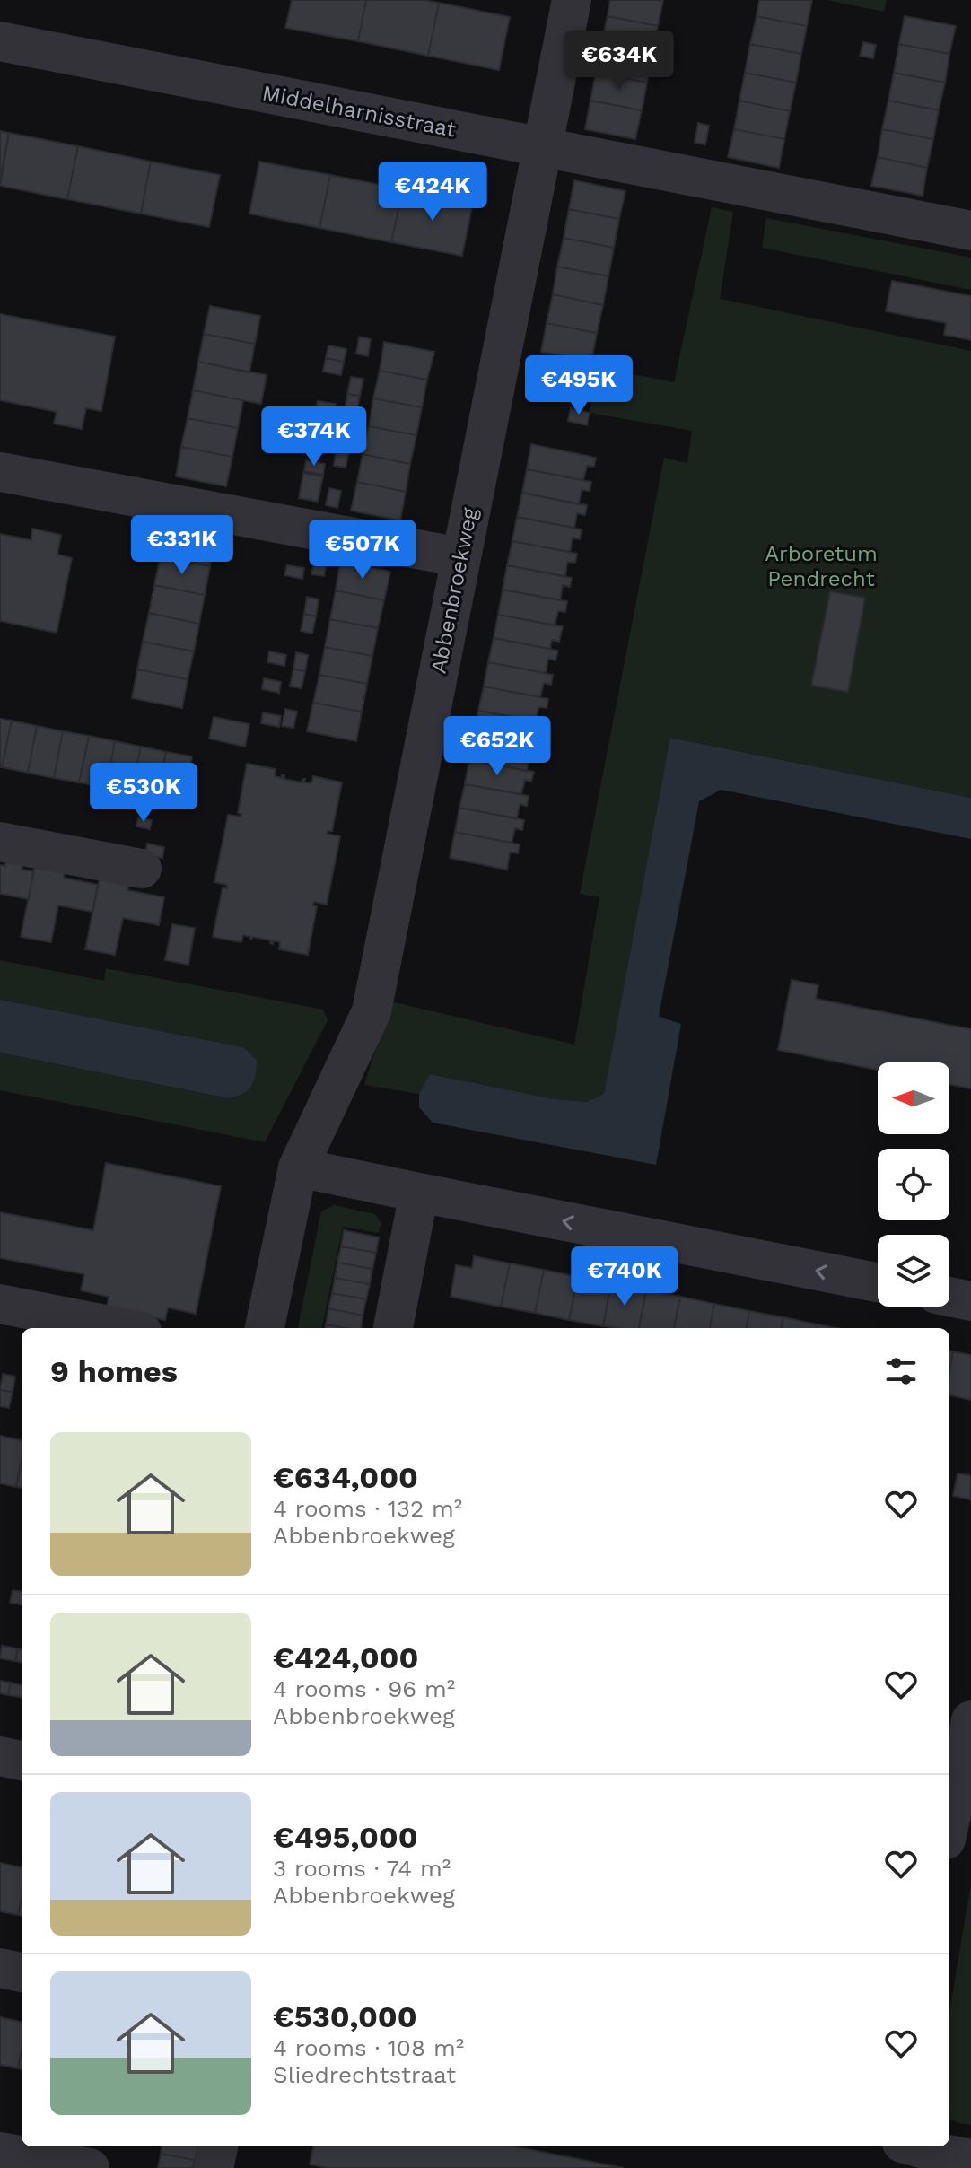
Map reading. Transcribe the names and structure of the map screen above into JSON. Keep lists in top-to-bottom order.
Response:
{
  "streets": {
    "street": ["Middelharnisstraat", "Abbenbroekweg"]
  },
  "crossings": [
    ["Middelharnisstraat", "Abbenbroekweg"]
  ],
  "parks": ["Arboretum Pendrecht"],
  "north": "left",
  "page": {
    "price": [
      "€634K",
      "€424K",
      "€495K",
      "€374K",
      "€331K",
      "€507K",
      "€652K",
      "€530K",
      "€740K"
    ],
    "heading": "9 homes",
    "list": [
      {
        "name": "€634,000",
        "note": "4 rooms · 132 m² · Abbenbroekweg"
      },
      {
        "name": "€424,000",
        "note": "4 rooms · 96 m² · Abbenbroekweg"
      },
      {
        "name": "€495,000",
        "note": "3 rooms · 74 m² · Abbenbroekweg"
      },
      {
        "name": "€530,000",
        "note": "4 rooms · 108 m² · Sliedrechtstraat"
      }
    ]
  }
}
